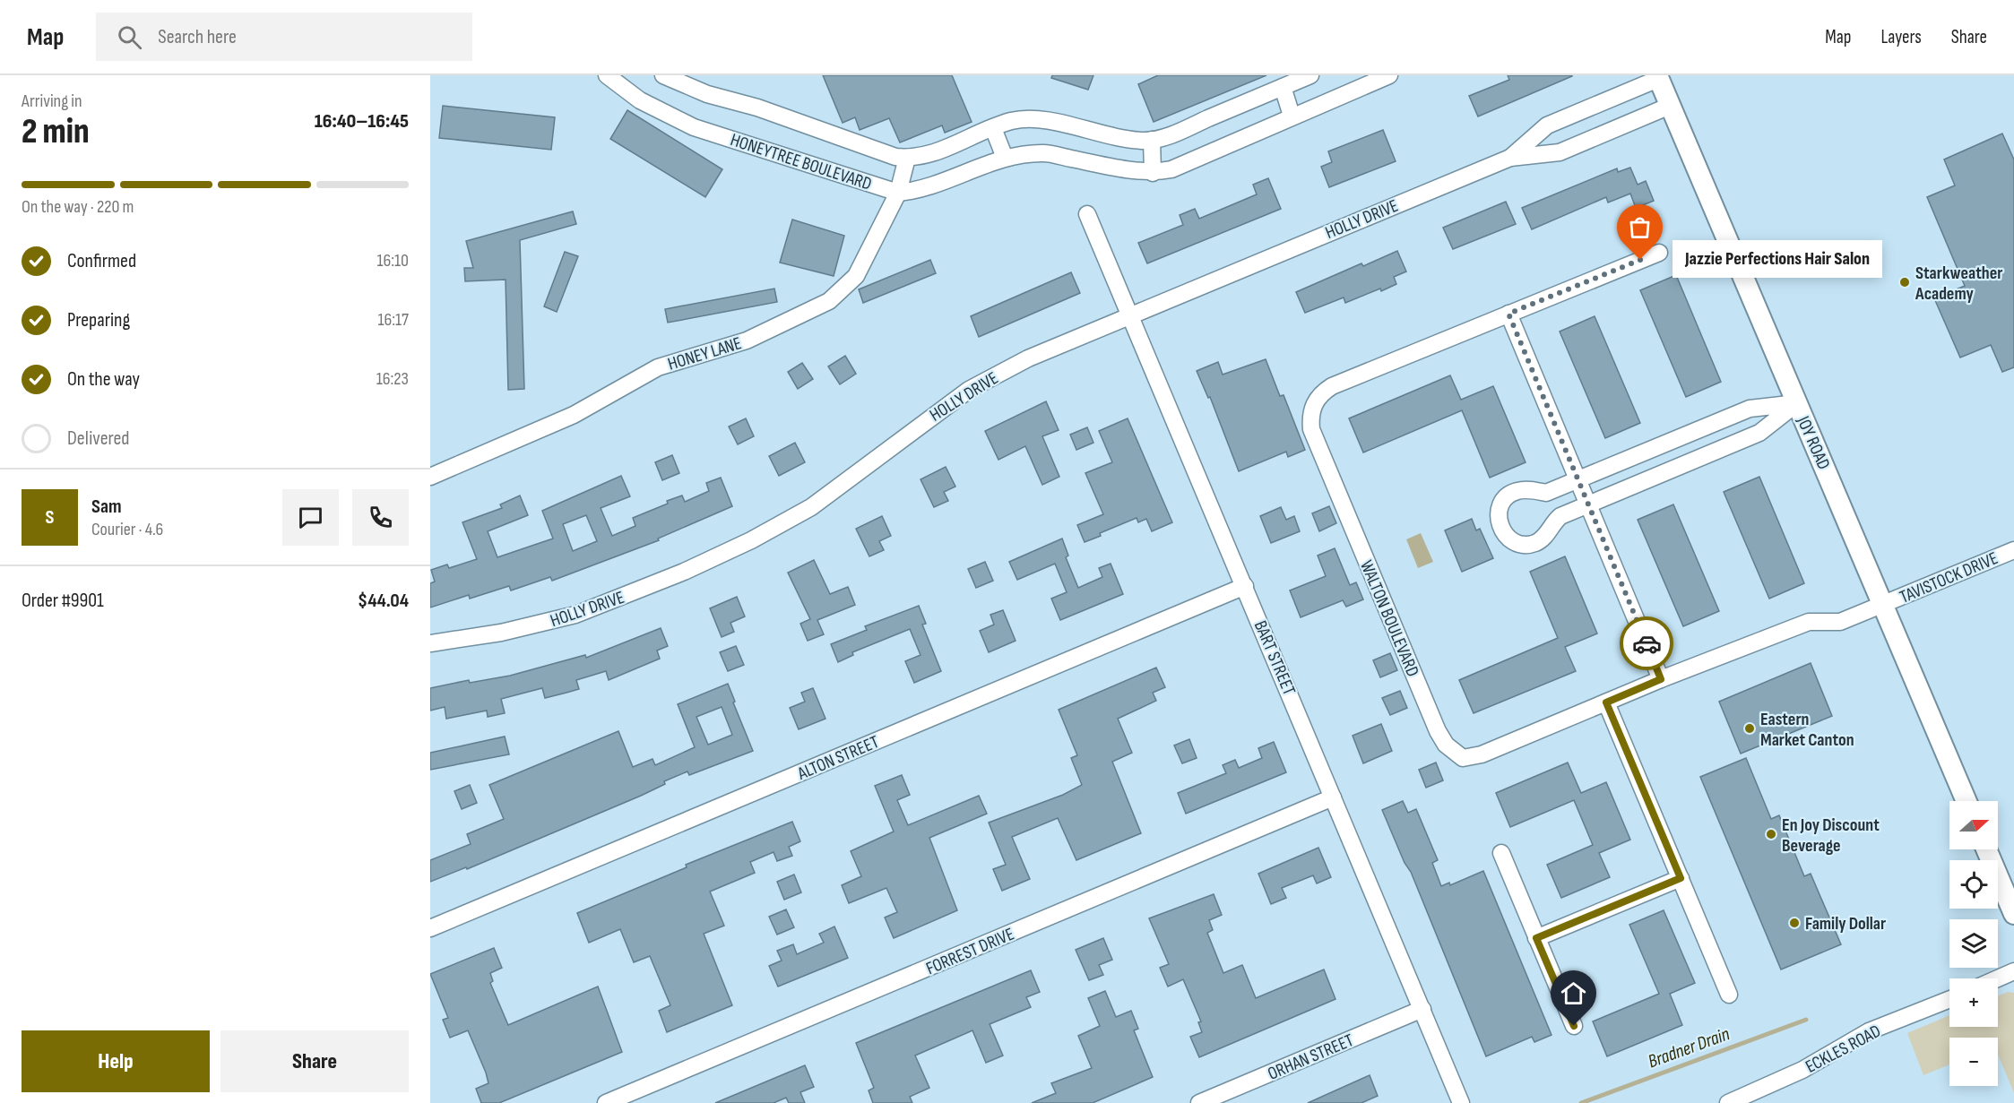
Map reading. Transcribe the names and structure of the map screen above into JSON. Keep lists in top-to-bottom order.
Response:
{
  "streets": {
    "street": [
      "HONEYTREE BOULEVARD",
      "HOLLY DRIVE",
      "HONEY LANE",
      "JOY ROAD",
      "TAVISTOCK DRIVE",
      "WALTON BOULEVARD",
      "BART STREET",
      "ALTON STREET",
      "FORREST DRIVE",
      "ECKLES ROAD",
      "ORHAN STREET"
    ]
  },
  "crossings": [
    ["HONEYTREE BOULEVARD", "HONEY LANE"],
    ["HOLLY DRIVE", "JOY ROAD"],
    ["HOLLY DRIVE", "BART STREET"],
    ["JOY ROAD", "TAVISTOCK DRIVE"],
    ["JOY ROAD", "WALTON BOULEVARD"],
    ["TAVISTOCK DRIVE", "WALTON BOULEVARD"],
    ["BART STREET", "ALTON STREET"],
    ["BART STREET", "FORREST DRIVE"],
    ["BART STREET", "ORHAN STREET"]
  ],
  "water": ["Bradner Drain"],
  "places": [
    "Jazzie Perfections Hair Salon",
    "Starkweather Academy",
    "Eastern Market Canton",
    "En Joy Discount Beverage",
    "Family Dollar"
  ],
  "north": "right",
  "page": {
    "header": "Map",
    "search": "Search here",
    "nav": ["Map", "Layers", "Share"],
    "heading": ["2 min", "Arriving in", "16:40–16:45"],
    "panel": [
      "Sam",
      "Courier · 4.6",
      "Order #9901",
      "$44.04"
    ],
    "bar": "On the way · 220 m",
    "list": [
      ["Confirmed", "16:10"],
      ["Preparing", "16:17"],
      ["On the way", "16:23"],
      "Delivered"
    ],
    "bubble": "Jazzie Perfections Hair Salon",
    "round": "S",
    "map_buttons": ["+", "−"],
    "buttons": ["Help", "Share"]
  }
}
